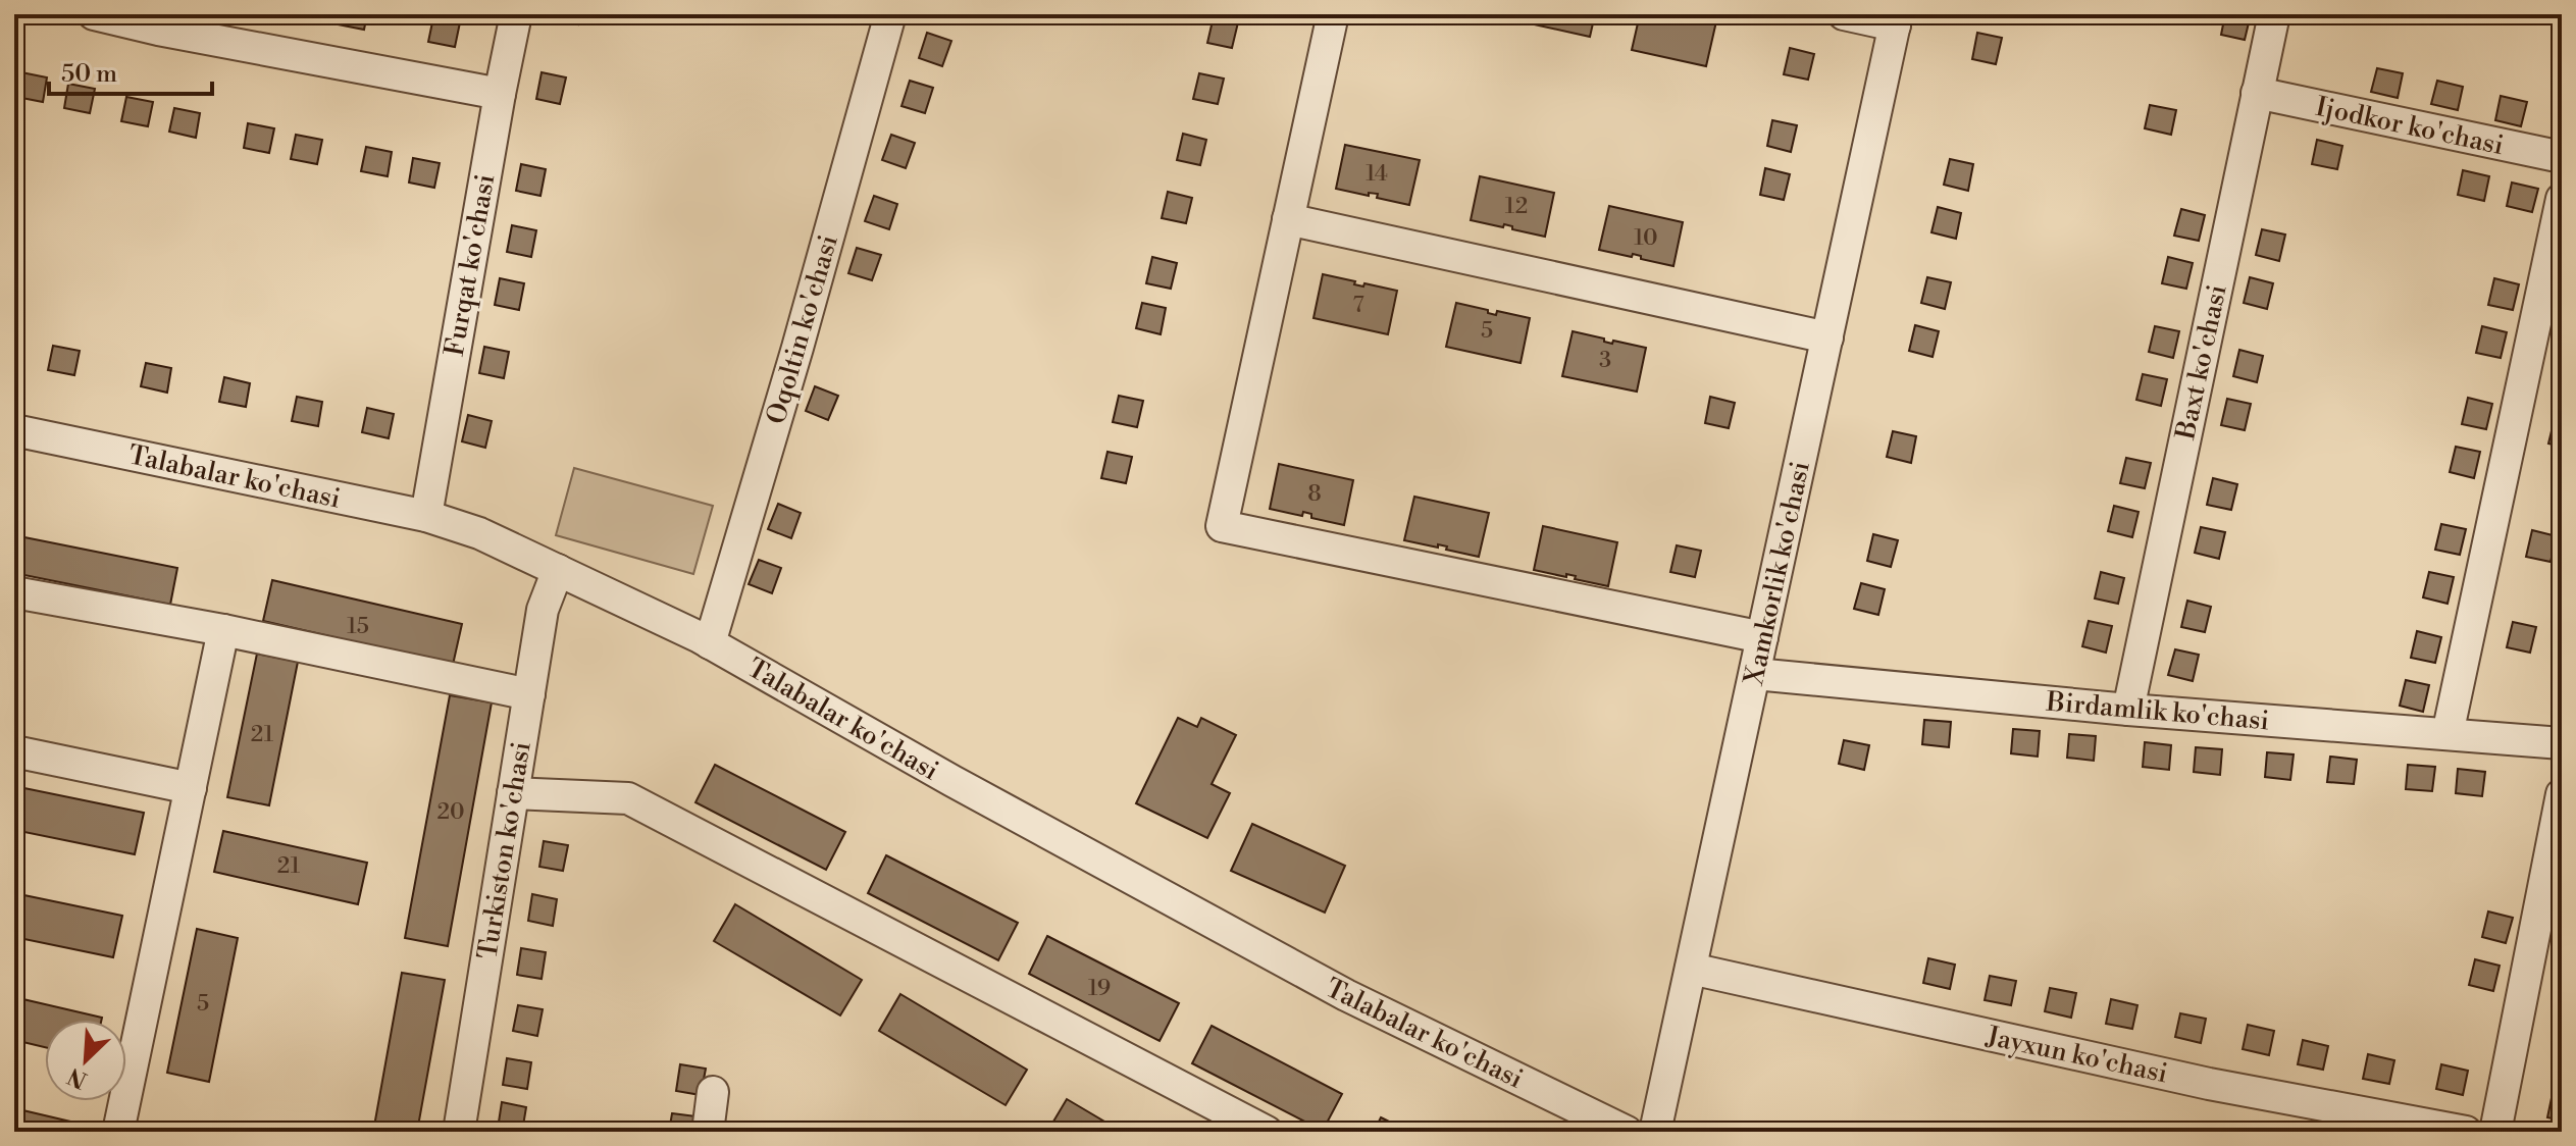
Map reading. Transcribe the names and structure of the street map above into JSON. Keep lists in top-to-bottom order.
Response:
{
  "streets": {
    "street": [
      "Ijodkor ko'chasi",
      "Furqat ko'chasi",
      "Oqoltin ko'chasi",
      "Baxt ko'chasi",
      "Talabalar ko'chasi",
      "Xamkorlik ko'chasi",
      "Birdamlik ko'chasi",
      "Turkiston ko'chasi",
      "Jayxun ko'chasi"
    ]
  },
  "crossings": [
    ["Ijodkor ko'chasi", "Baxt ko'chasi"],
    ["Furqat ko'chasi", "Talabalar ko'chasi"],
    ["Oqoltin ko'chasi", "Talabalar ko'chasi"],
    ["Baxt ko'chasi", "Birdamlik ko'chasi"],
    ["Talabalar ko'chasi", "Turkiston ko'chasi"],
    ["Xamkorlik ko'chasi", "Birdamlik ko'chasi"],
    ["Xamkorlik ko'chasi", "Jayxun ko'chasi"]
  ],
  "house_numbers": [
    "14",
    "12",
    "10",
    "7",
    "5",
    "3",
    "8",
    "15",
    "21",
    "20",
    "21",
    "19",
    "5"
  ],
  "scale_bar": "50 m",
  "north": "bottom left"
}
